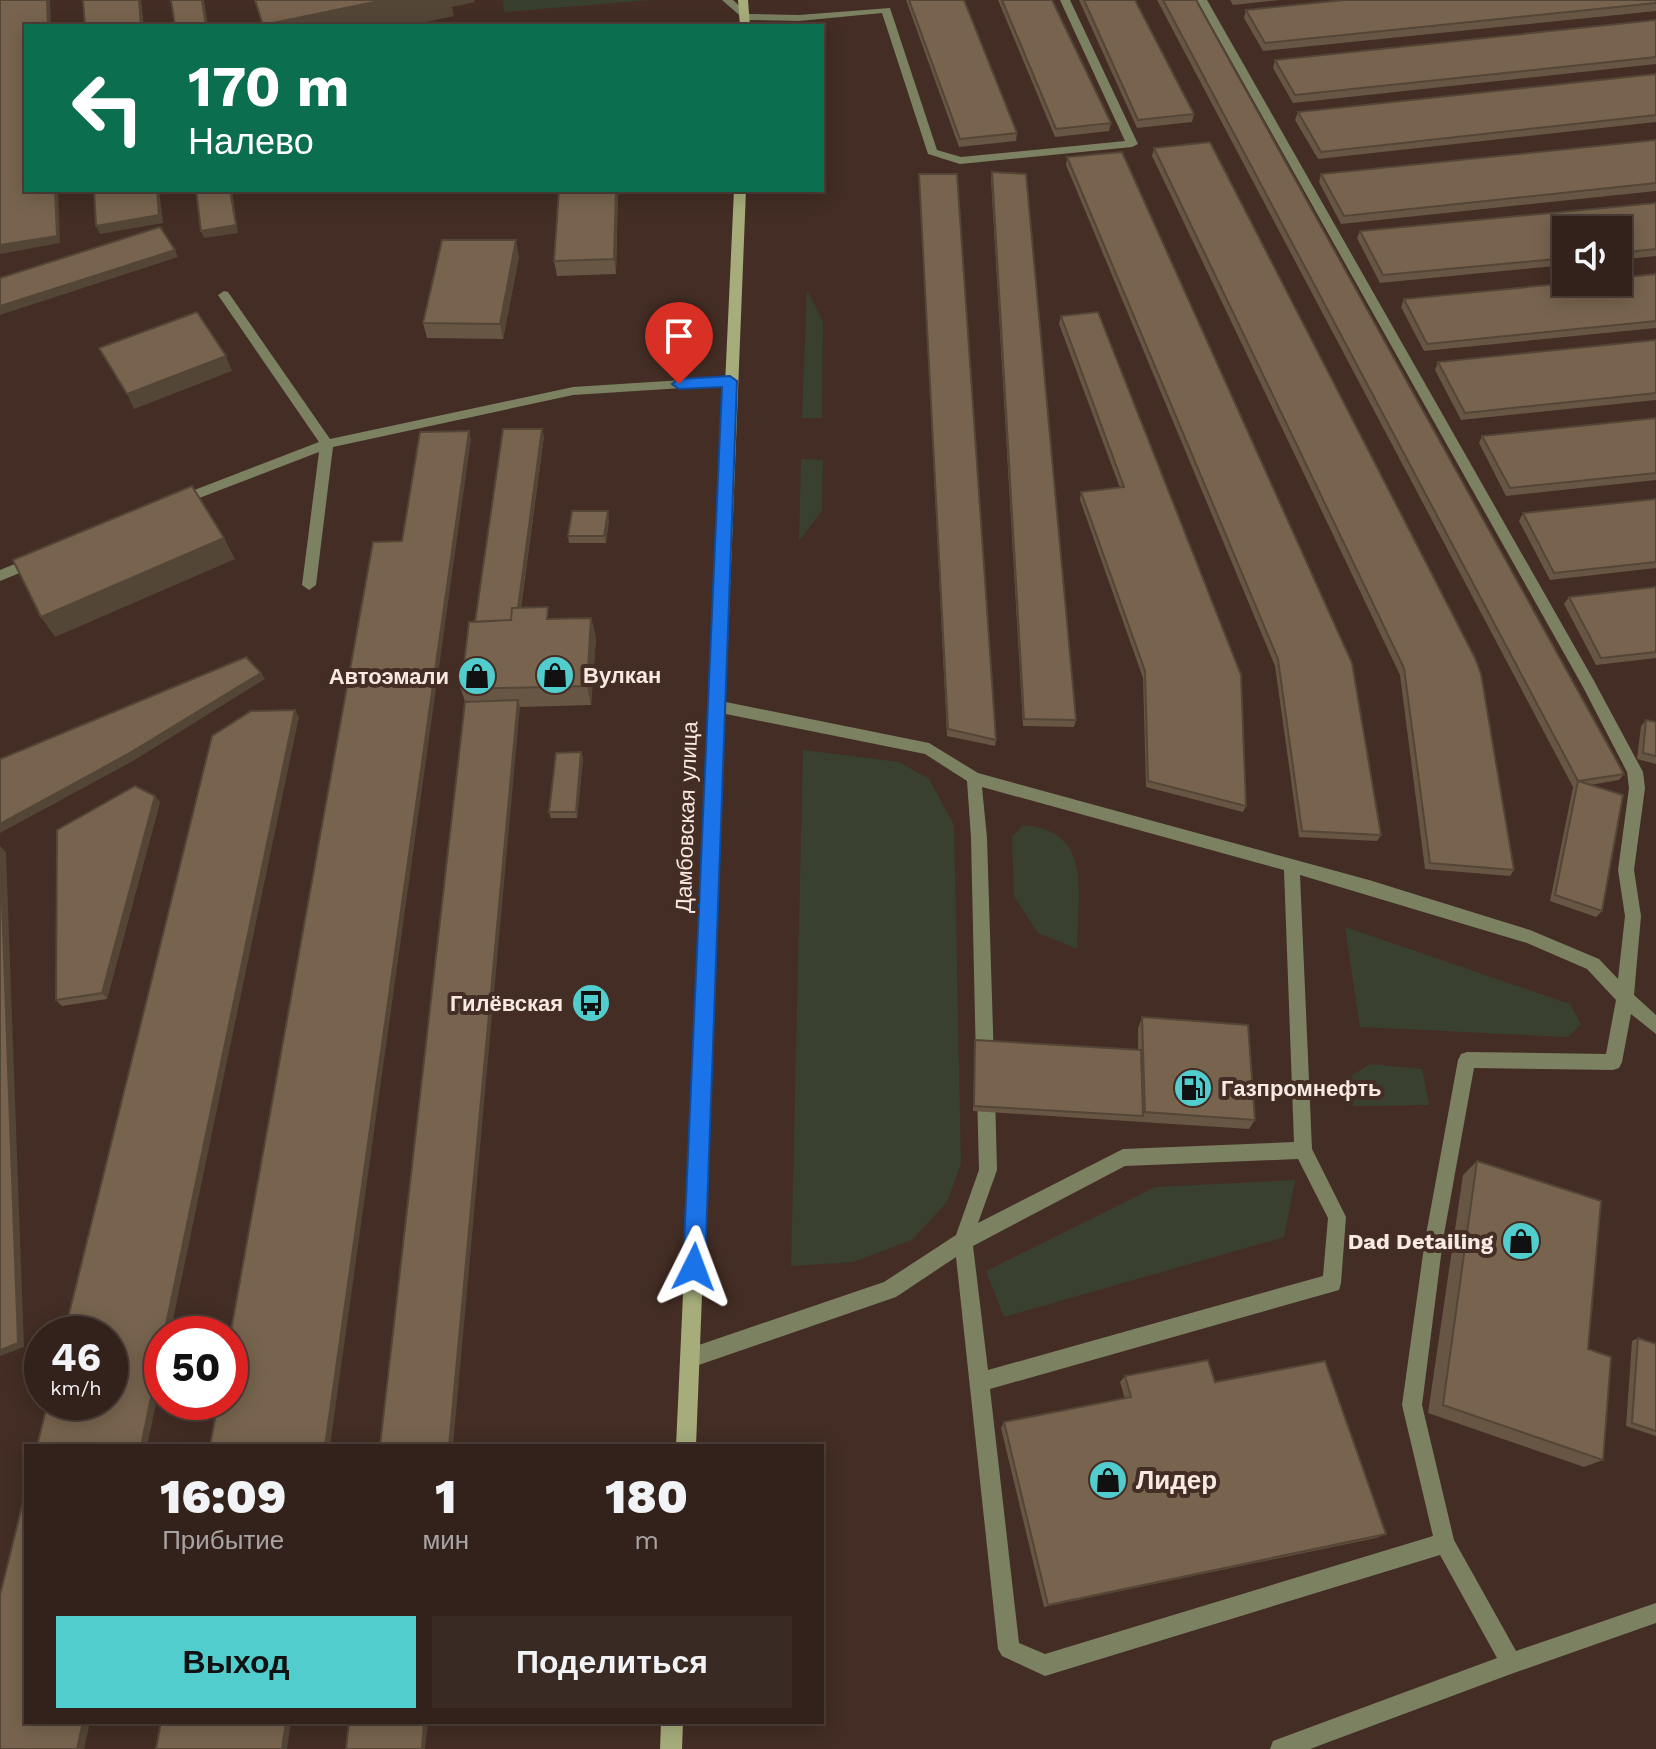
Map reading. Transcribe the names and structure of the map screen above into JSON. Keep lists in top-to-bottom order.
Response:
{
  "streets": {
    "main road": ["Дамбовская улица"]
  },
  "places": {
    "shop": [
      "Вулкан",
      "Автоэмали",
      "Dad Detailing",
      "Лидер"
    ],
    "bus stop": ["Гилёвская"],
    "fuel station": ["Газпромнефть"]
  },
  "page": {
    "turn": ["170 m", "Налево"],
    "speed": "46 km/h",
    "limit": "50",
    "eta": [
      "16:09",
      "Прибытие",
      "1",
      "мин",
      "180",
      "m"
    ],
    "buttons": ["Выход", "Поделиться"]
  }
}
